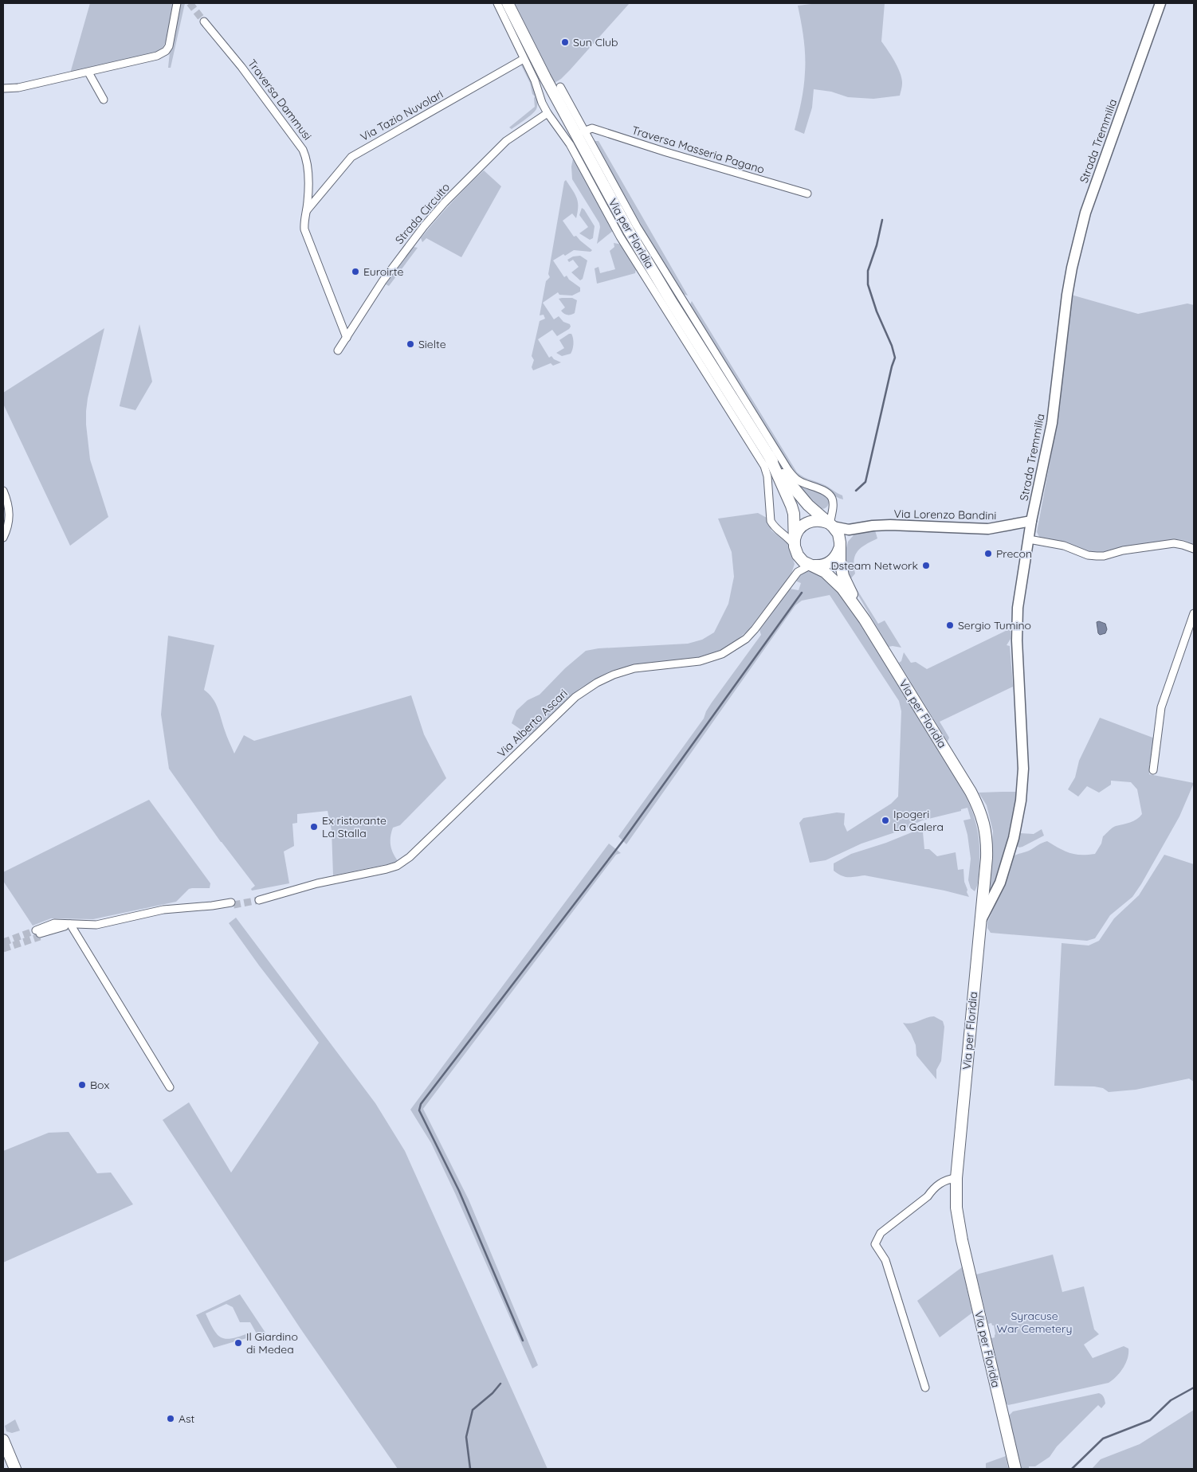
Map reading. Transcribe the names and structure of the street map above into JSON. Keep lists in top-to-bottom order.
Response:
{
  "streets": {
    "main road": ["Strada Tremmilia", "Via per Floridia", "Via Lorenzo Bandini"],
    "street": [
      "Traversa Dammusi",
      "Via Tazio Nuvolari",
      "Traversa Masseria Pagano",
      "Strada Circuito",
      "Via Alberto Ascari"
    ]
  },
  "crossings": [
    ["Traversa Dammusi", "Via Tazio Nuvolari"],
    ["Traversa Dammusi", "Strada Circuito"],
    ["Strada Tremmilia", "Via per Floridia"],
    ["Strada Tremmilia", "Via Lorenzo Bandini"]
  ],
  "parks": ["Syracuse War Cemetery"],
  "places": [
    "Sun Club",
    "Euroirte",
    "Sielte",
    "Precon",
    "Dsteam Network",
    "Sergio Tumino",
    "Ipogeri La Galera",
    "Ex ristorante La Stalla",
    "Box",
    "Il Giardino di Medea",
    "Ast"
  ]
}
